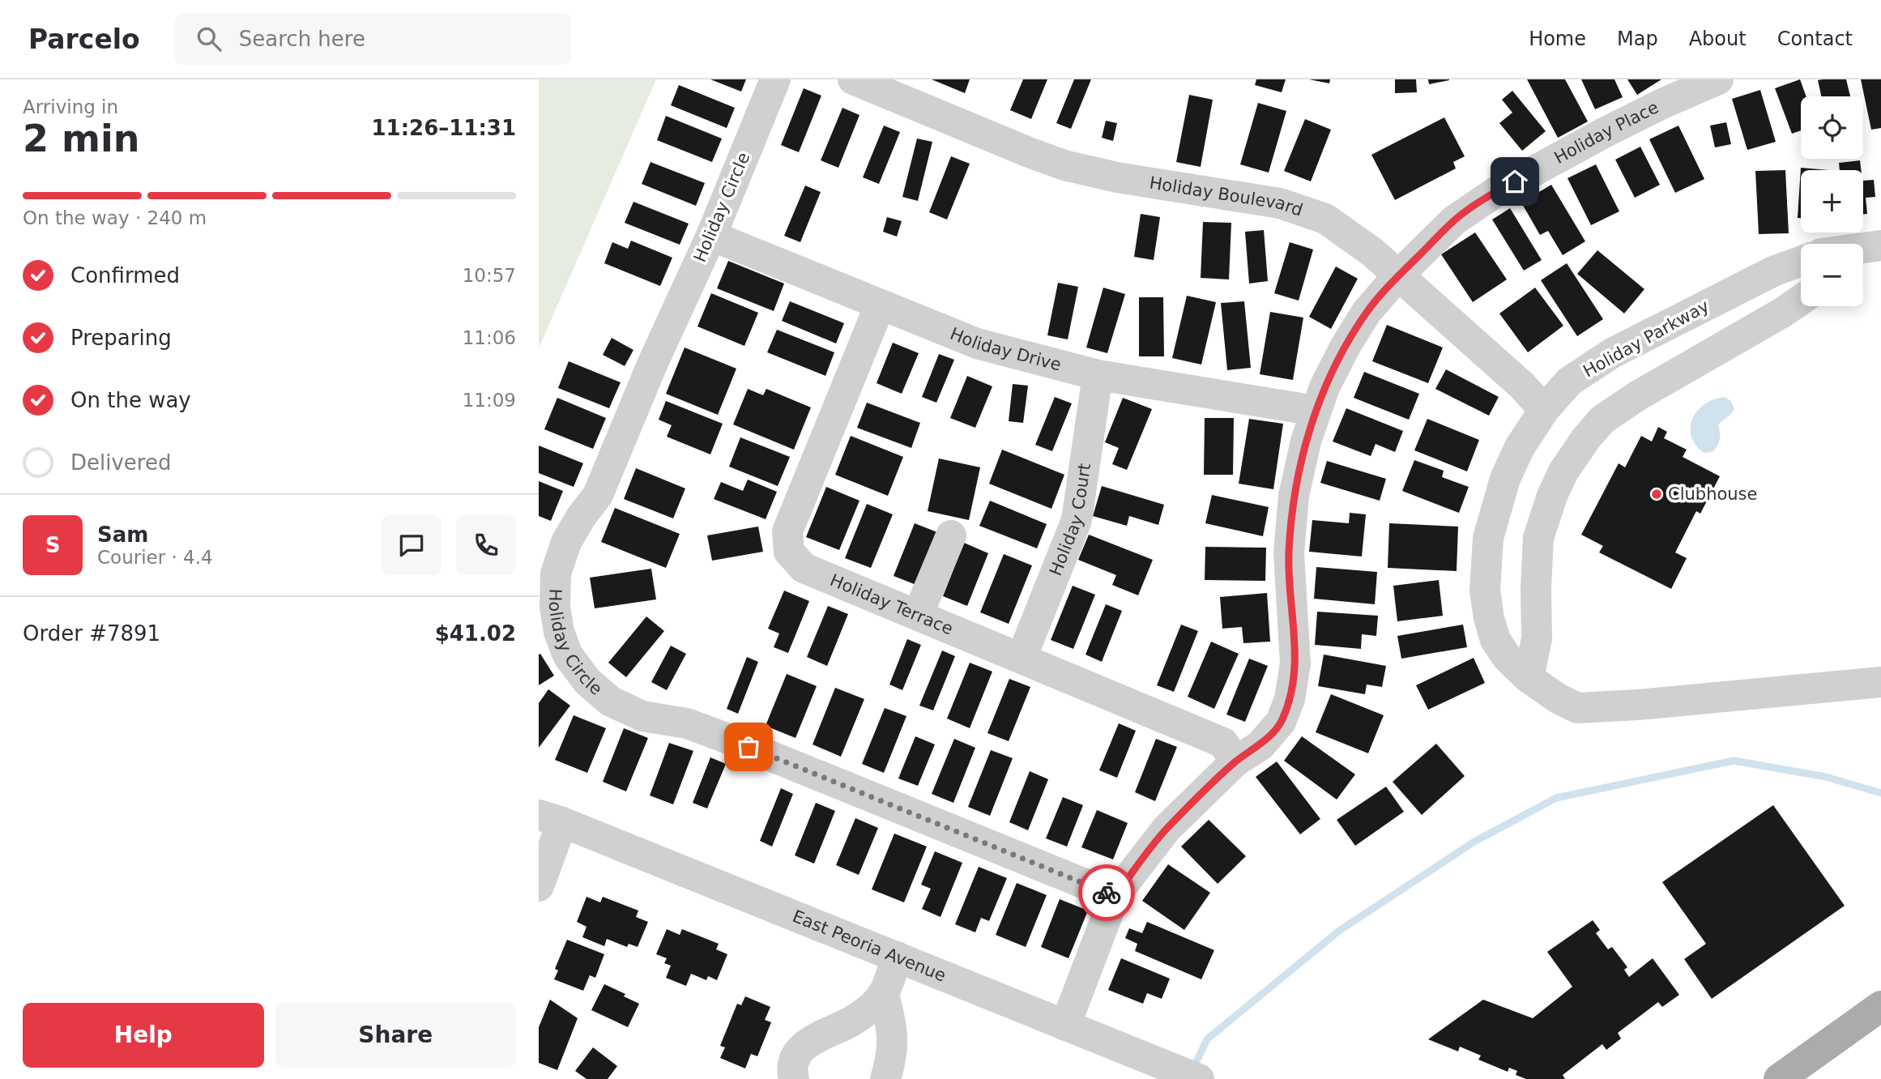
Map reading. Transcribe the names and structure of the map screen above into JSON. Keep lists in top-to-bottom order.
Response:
{
  "streets": {
    "street": [
      "Holiday Place",
      "Holiday Boulevard",
      "Holiday Circle",
      "Holiday Parkway",
      "Holiday Drive",
      "Holiday Court",
      "Holiday Terrace",
      "East Peoria Avenue"
    ]
  },
  "crossings": [
    ["Holiday Place", "Holiday Boulevard"],
    ["Holiday Place", "Holiday Circle"],
    ["Holiday Place", "Holiday Drive"],
    ["Holiday Place", "Holiday Terrace"],
    ["Holiday Place", "East Peoria Avenue"],
    ["Holiday Boulevard", "Holiday Parkway"],
    ["Holiday Circle", "Holiday Drive"],
    ["Holiday Drive", "Holiday Court"],
    ["Holiday Drive", "Holiday Terrace"],
    ["Holiday Court", "Holiday Terrace"]
  ],
  "places": ["Clubhouse"],
  "page": {
    "header": "Parcelo",
    "search": "Search here",
    "nav": [
      "Home",
      "Map",
      "About",
      "Contact"
    ],
    "heading": ["2 min", "Arriving in", "11:26–11:31"],
    "panel": [
      "Sam",
      "Courier · 4.4",
      "Order #7891",
      "$41.02"
    ],
    "map_buttons": ["+", "−"],
    "bar": "On the way · 240 m",
    "list": [
      ["Confirmed", "10:57"],
      ["Preparing", "11:06"],
      ["On the way", "11:09"],
      "Delivered"
    ],
    "round": "S",
    "buttons": ["Help", "Share"]
  }
}
